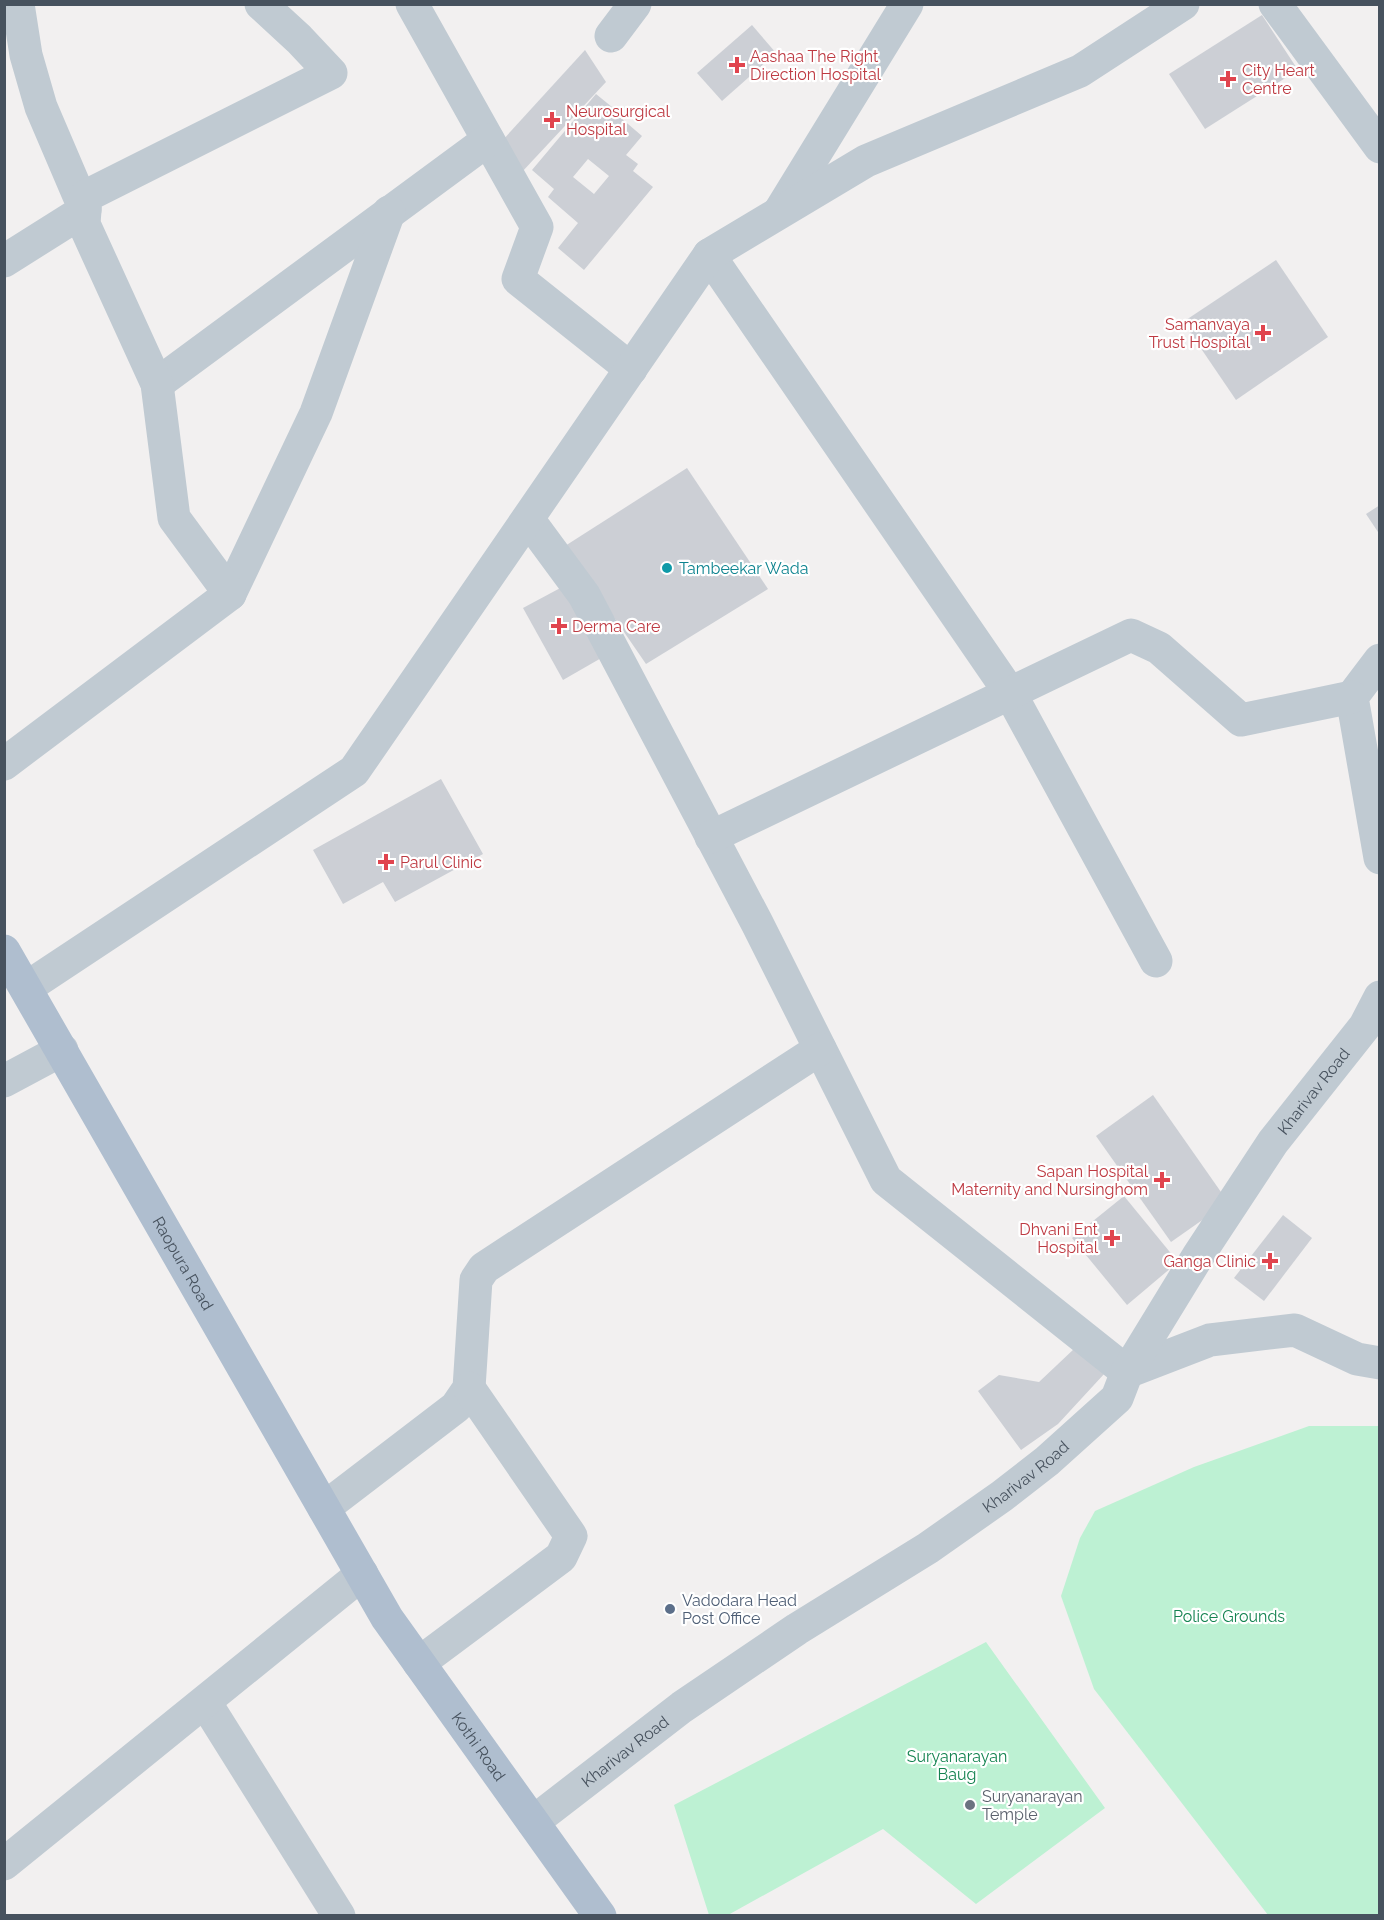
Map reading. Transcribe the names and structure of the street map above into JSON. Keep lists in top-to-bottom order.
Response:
{
  "streets": {
    "main road": ["Raopura Road", "Kothi Road"],
    "street": ["Kharivav Road"]
  },
  "crossings": [
    ["Kharivav Road", "Kothi Road"],
    ["Raopura Road", "Kothi Road"]
  ],
  "parks": ["Police Grounds", "Suryanarayan Baug"],
  "places": {
    "health": [
      "Aashaa The Right Direction Hospital",
      "City Heart Centre",
      "Neurosurgical Hospital",
      "Samanvaya Trust Hospital",
      "Derma Care",
      "Parul Clinic",
      "Sapan Hospital Maternity and Nursinghom",
      "Dhvani Ent Hospital",
      "Ganga Clinic"
    ],
    "other": ["Tambeekar Wada", "Vadodara Head Post Office", "Suryanarayan Temple"]
  }
}
